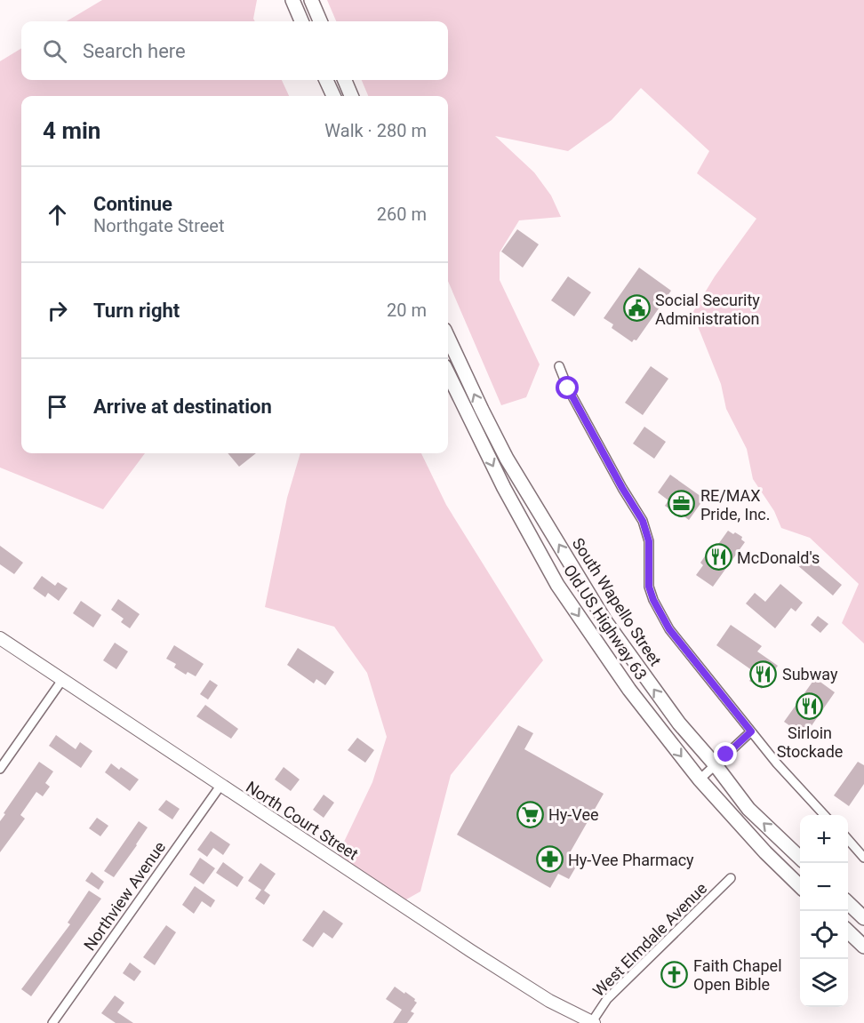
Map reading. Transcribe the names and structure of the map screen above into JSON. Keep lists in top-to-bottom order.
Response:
{
  "streets": {
    "highway": ["South Wapello Street", "Old US Highway 63"],
    "main road": ["North Court Street"],
    "street": ["Northview Avenue", "West Elmdale Avenue"]
  },
  "crossings": [
    ["North Court Street", "Northview Avenue"],
    ["North Court Street", "West Elmdale Avenue"]
  ],
  "one_way": ["South Wapello Street", "Old US Highway 63"],
  "places": {
    "public building": ["Social Security Administration"],
    "office": ["RE/MAX Pride, Inc."],
    "restaurant": ["McDonald's", "Subway", "Sirloin Stockade"],
    "supermarket": ["Hy-Vee"],
    "pharmacy": ["Hy-Vee Pharmacy"],
    "church": ["Faith Chapel Open Bible"]
  },
  "page": {
    "search": "Search here",
    "heading": ["4 min", "Walk · 280 m"],
    "list": [
      ["Continue", "Northgate Street", "260 m"],
      ["Turn right", "20 m"],
      "Arrive at destination"
    ],
    "map_buttons": ["+", "−"]
  }
}
